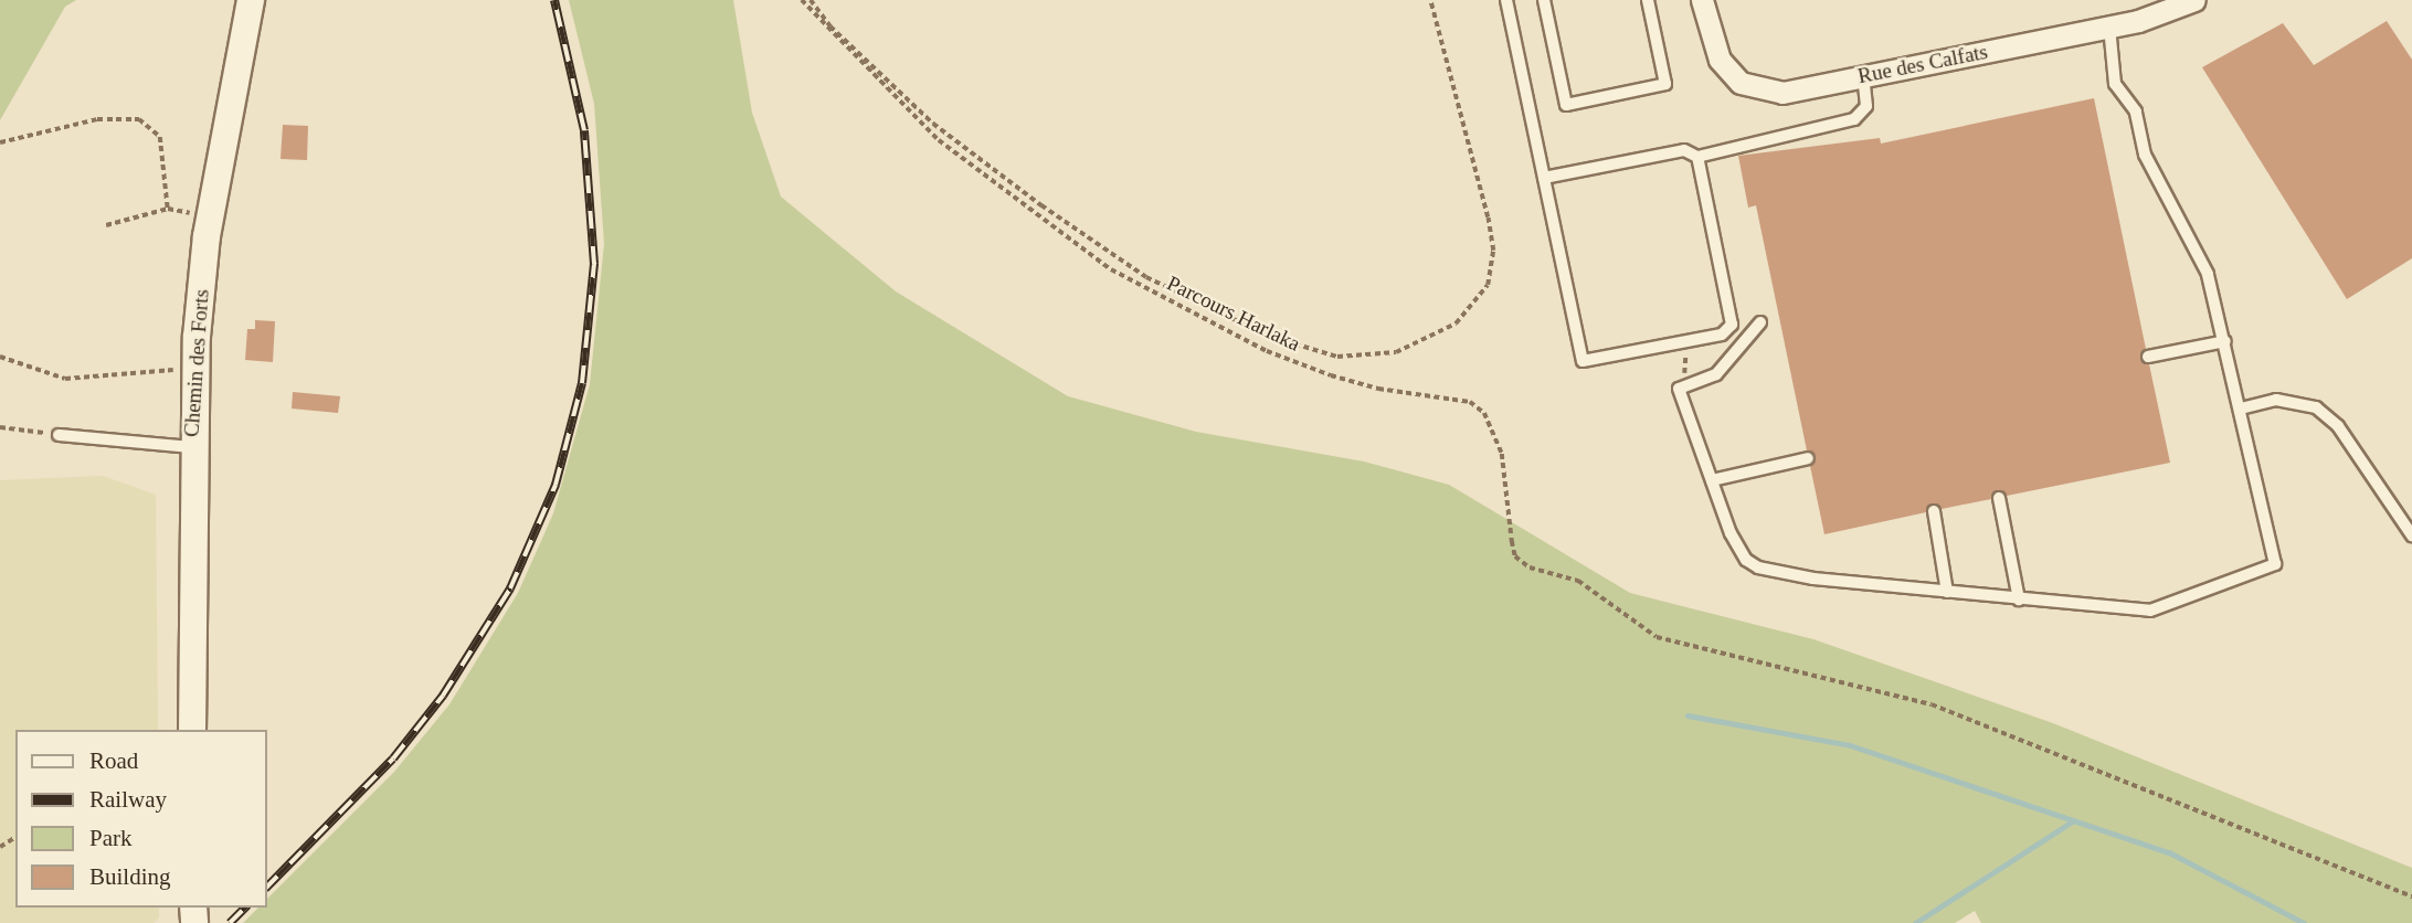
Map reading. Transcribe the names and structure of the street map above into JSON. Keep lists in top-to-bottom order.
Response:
{
  "streets": {
    "street": ["Rue des Calfats", "Chemin des Forts"],
    "path": ["Parcours Harlaka"]
  },
  "legend": [
    "Road",
    "Railway",
    "Park",
    "Building"
  ]
}
